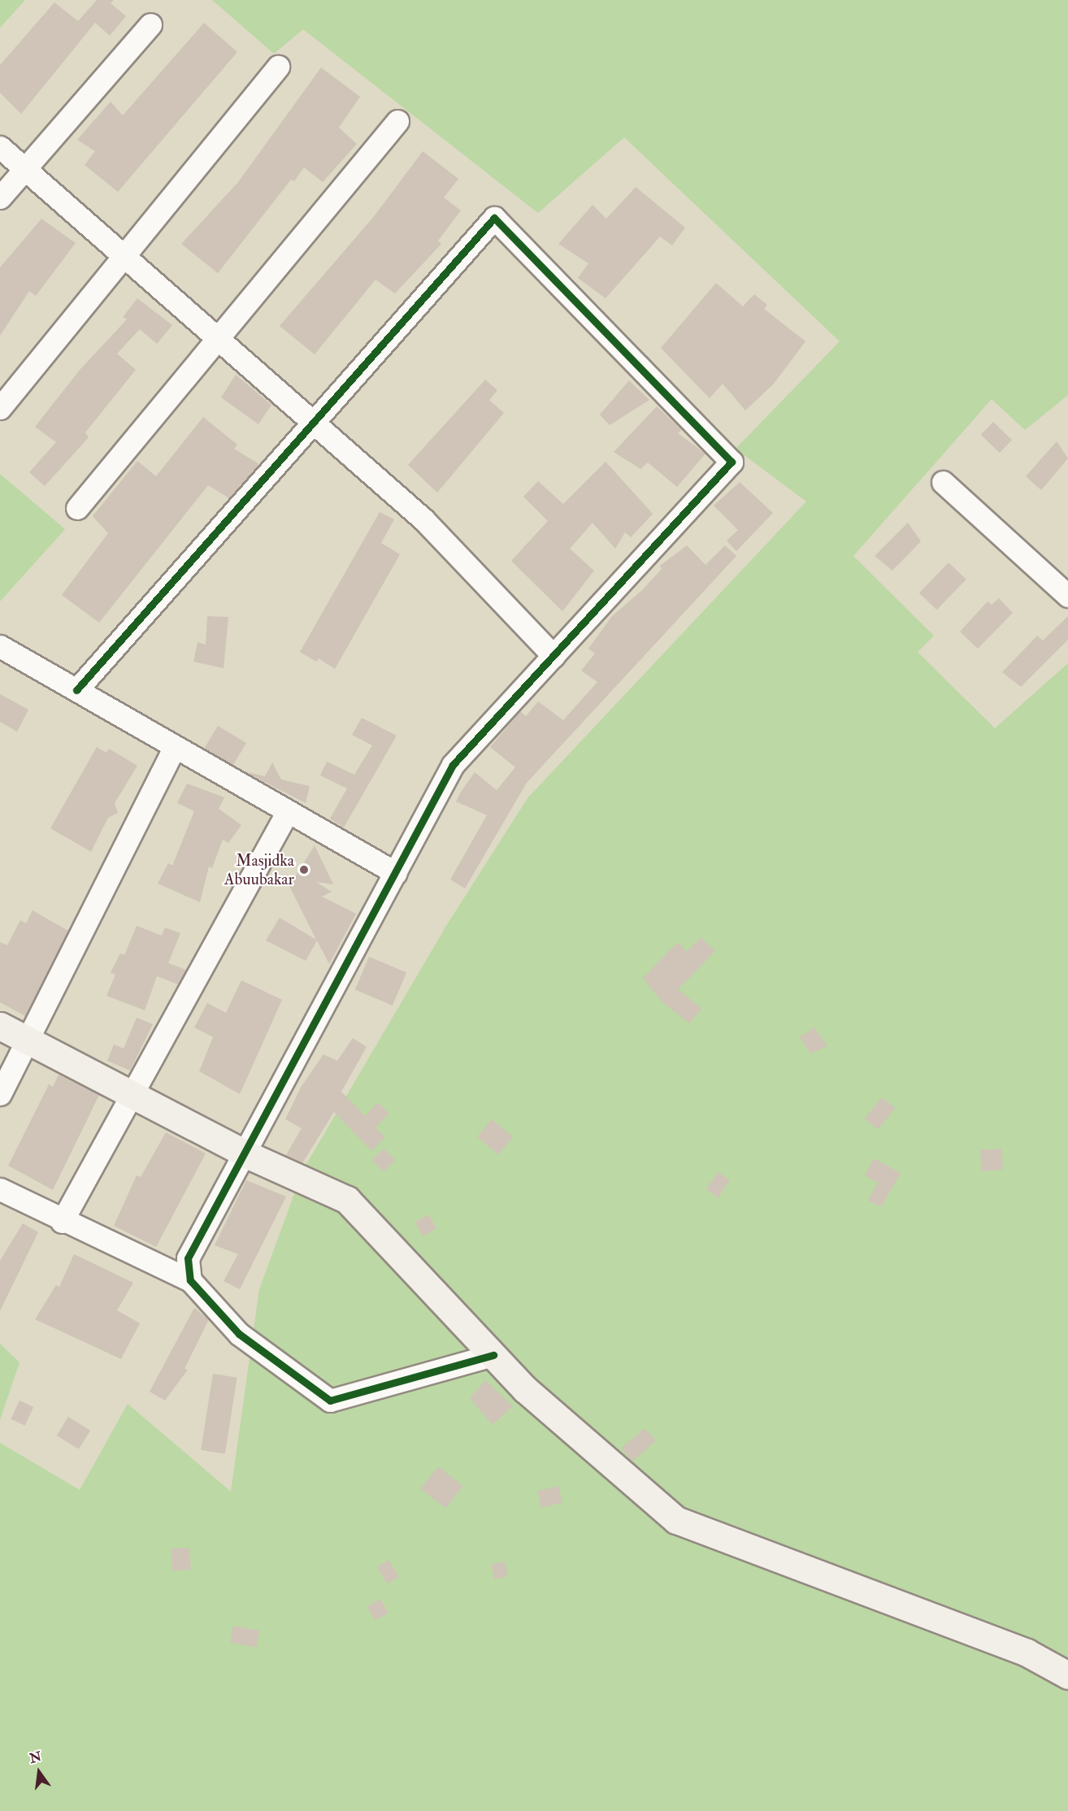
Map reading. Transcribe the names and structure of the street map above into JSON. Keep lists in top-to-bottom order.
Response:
{
  "places": ["Masjidka Abuubakar"],
  "north": "top"
}
